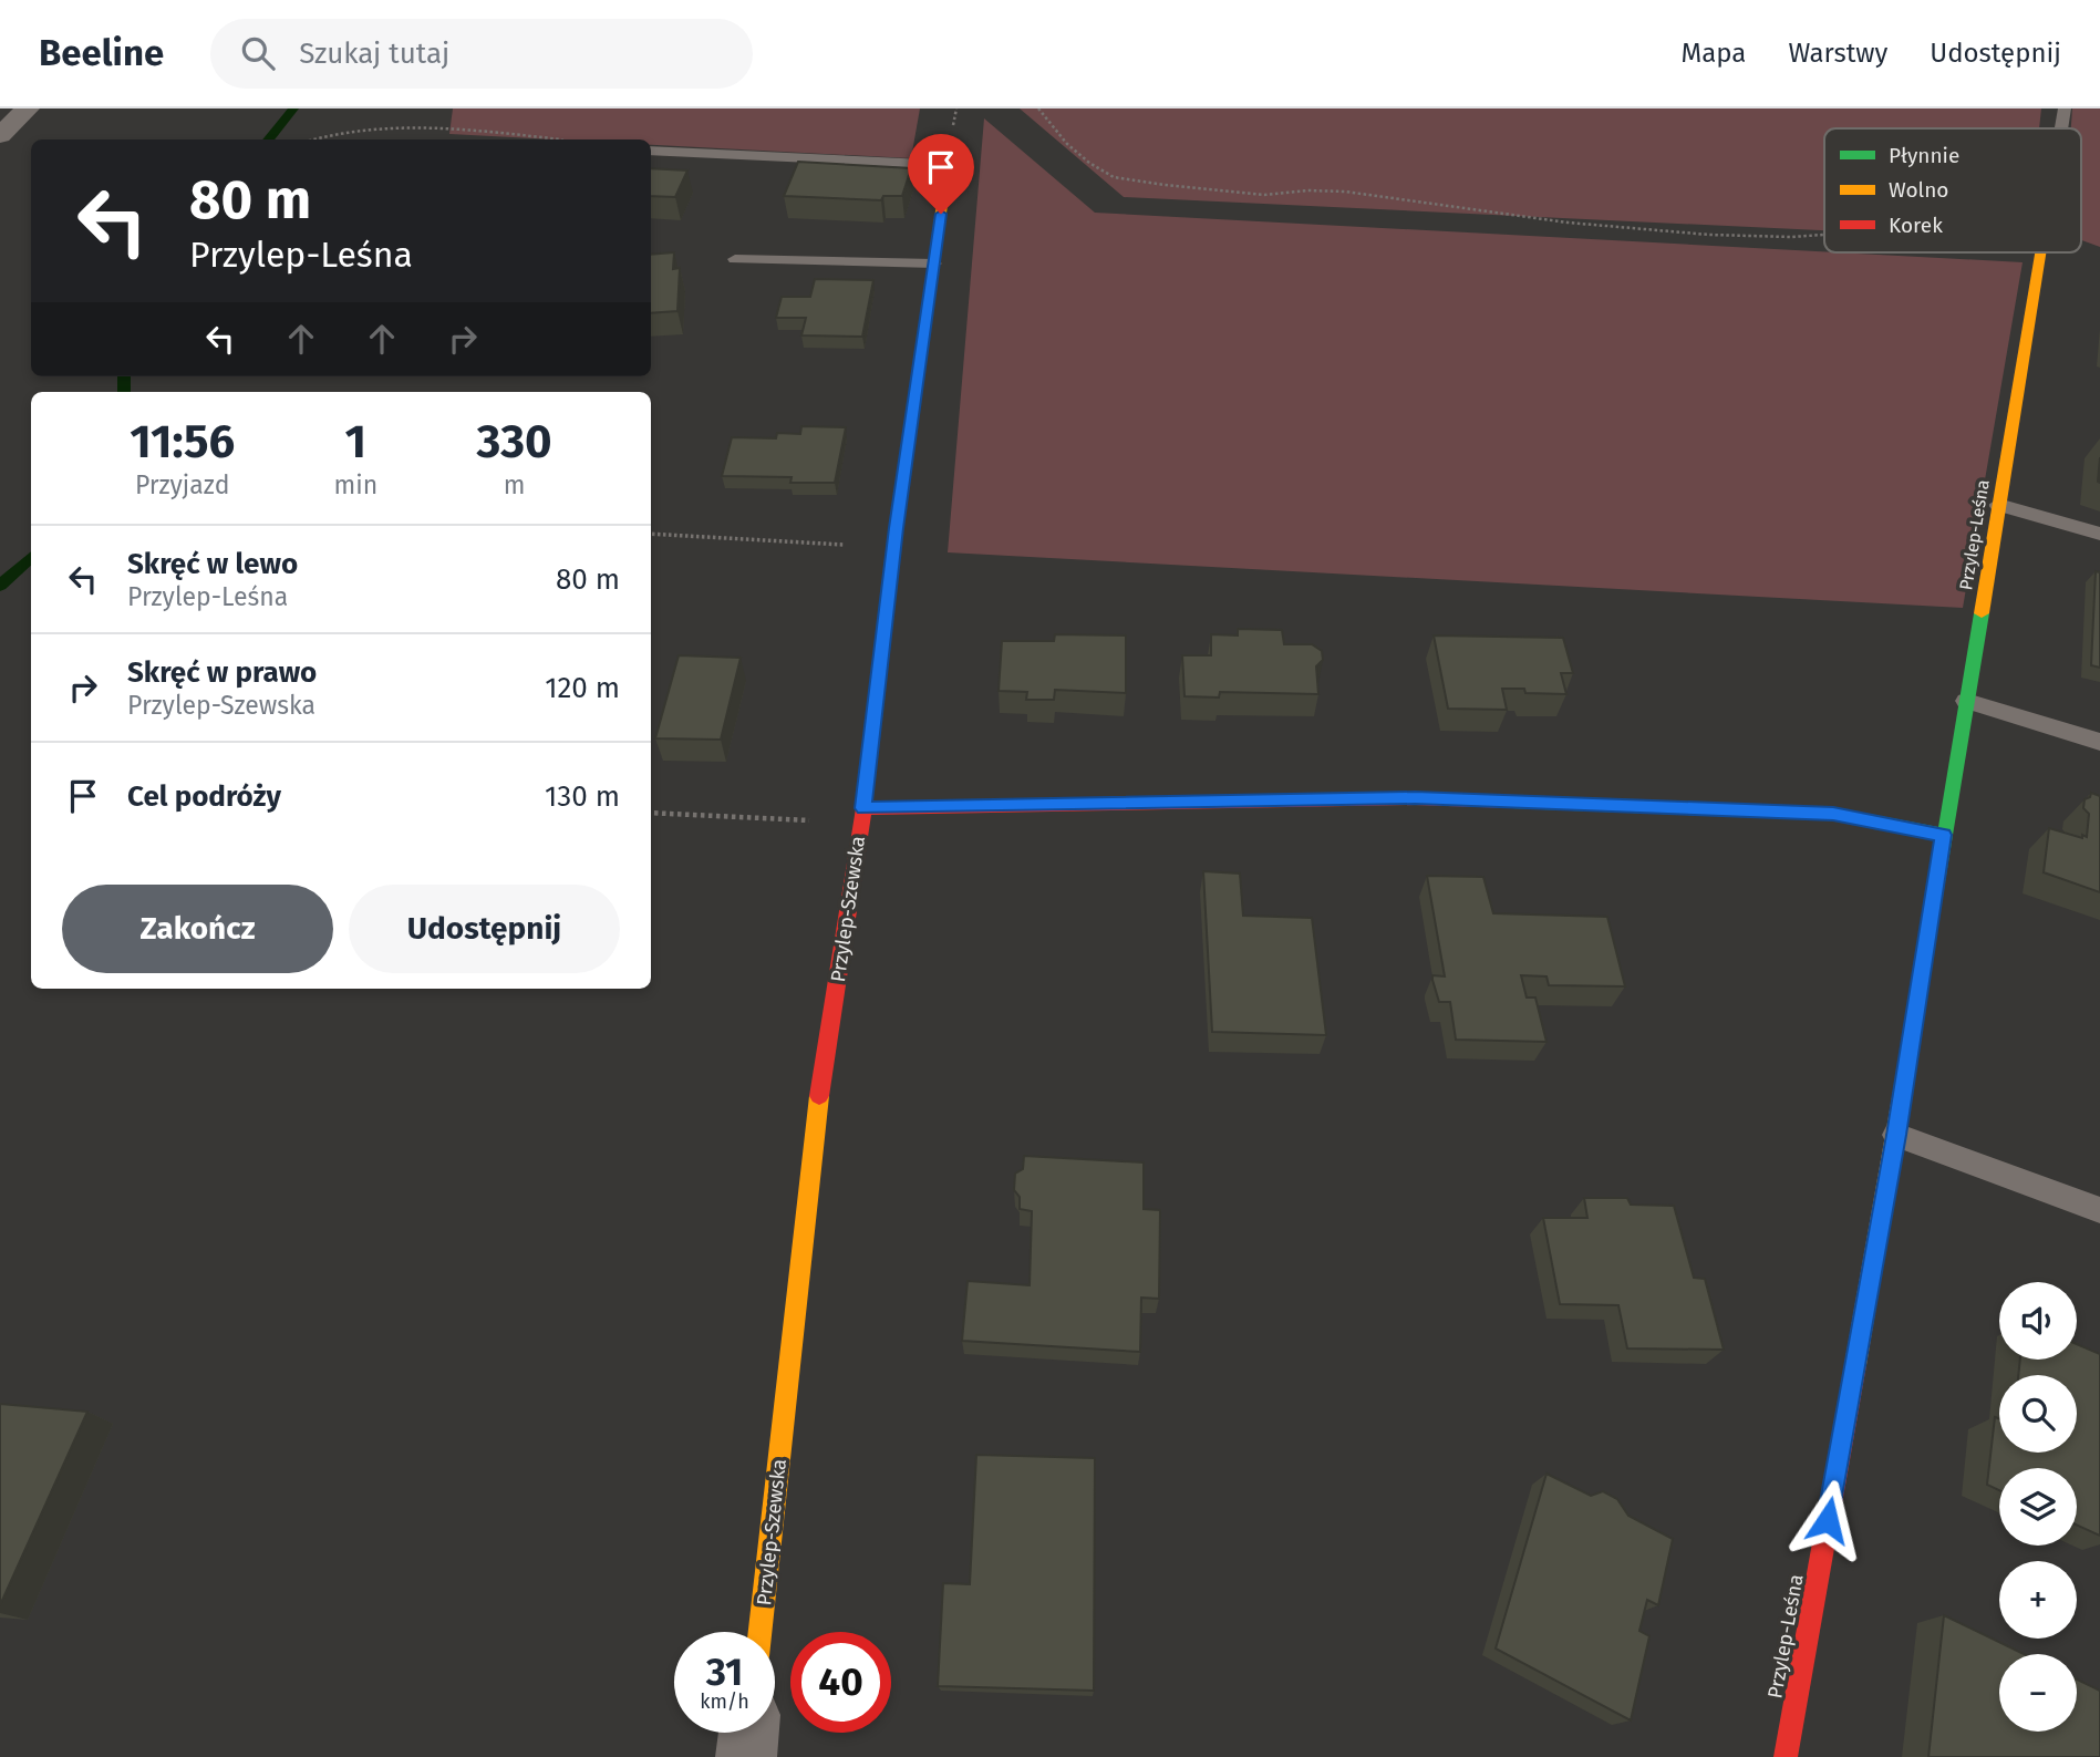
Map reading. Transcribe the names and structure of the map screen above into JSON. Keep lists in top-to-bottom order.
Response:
{
  "streets": {
    "street": ["Przylep-Leśna", "Przylep-Szewska"]
  },
  "legend": ["Płynnie", "Wolno", "Korek"],
  "page": {
    "header": "Beeline",
    "search": "Szukaj tutaj",
    "nav": ["Mapa", "Warstwy", "Udostępnij"],
    "turn": ["80 m", "Przylep-Leśna"],
    "eta": [
      "11:56",
      "Przyjazd",
      "1",
      "min",
      "330",
      "m"
    ],
    "list": [
      {
        "name": "Skręć w lewo",
        "note": "Przylep-Leśna",
        "value": "80 m"
      },
      {
        "name": "Skręć w prawo",
        "note": "Przylep-Szewska",
        "value": "120 m"
      },
      {
        "name": "Cel podróży",
        "value": "130 m"
      }
    ],
    "buttons": ["Zakończ", "Udostępnij"],
    "map_buttons": ["+", "−"],
    "speed": "31 km/h",
    "limit": "40"
  }
}
